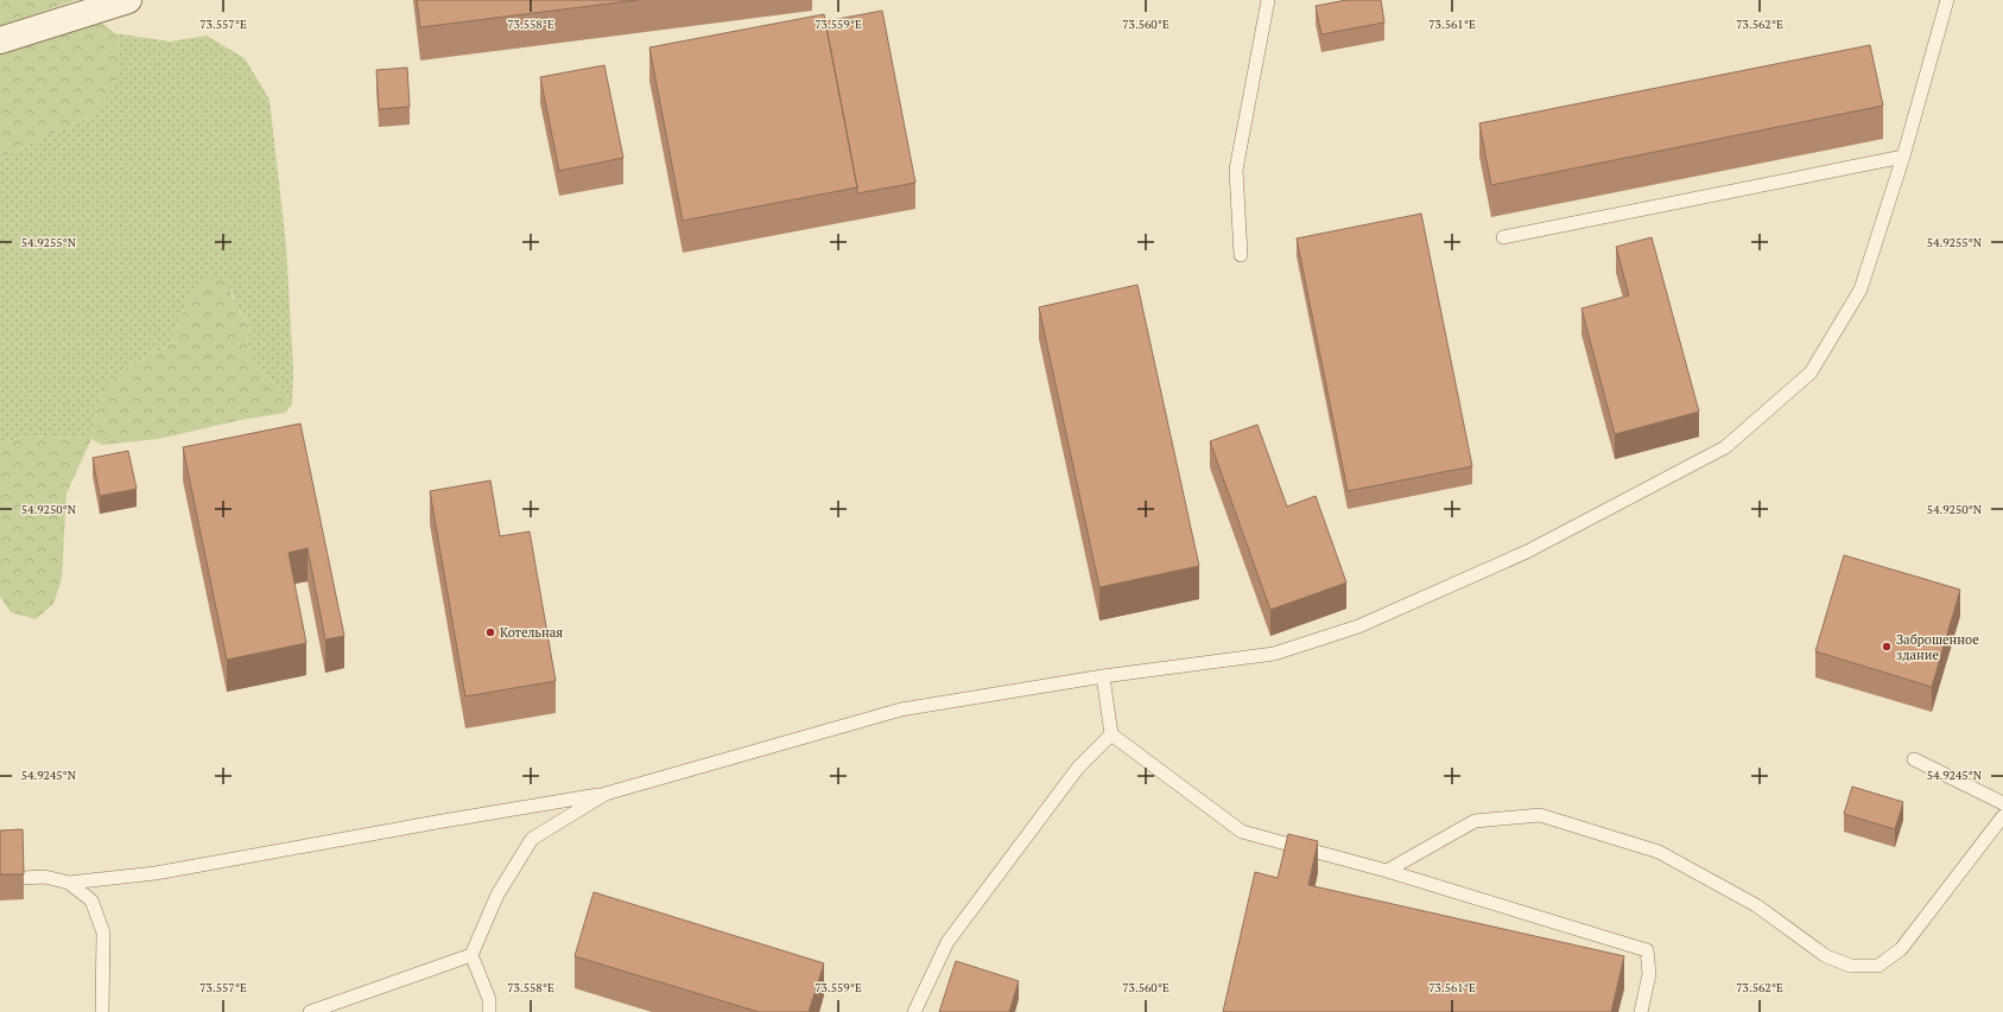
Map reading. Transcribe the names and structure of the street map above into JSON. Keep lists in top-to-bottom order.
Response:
{
  "places": ["Котельная", "Заброшенное здание"],
  "coordinates": [
    "73.557°E",
    "73.558°E",
    "73.559°E",
    "73.560°E",
    "73.561°E",
    "73.562°E",
    "54.9255°N",
    "54.9250°N",
    "54.9245°N"
  ]
}
